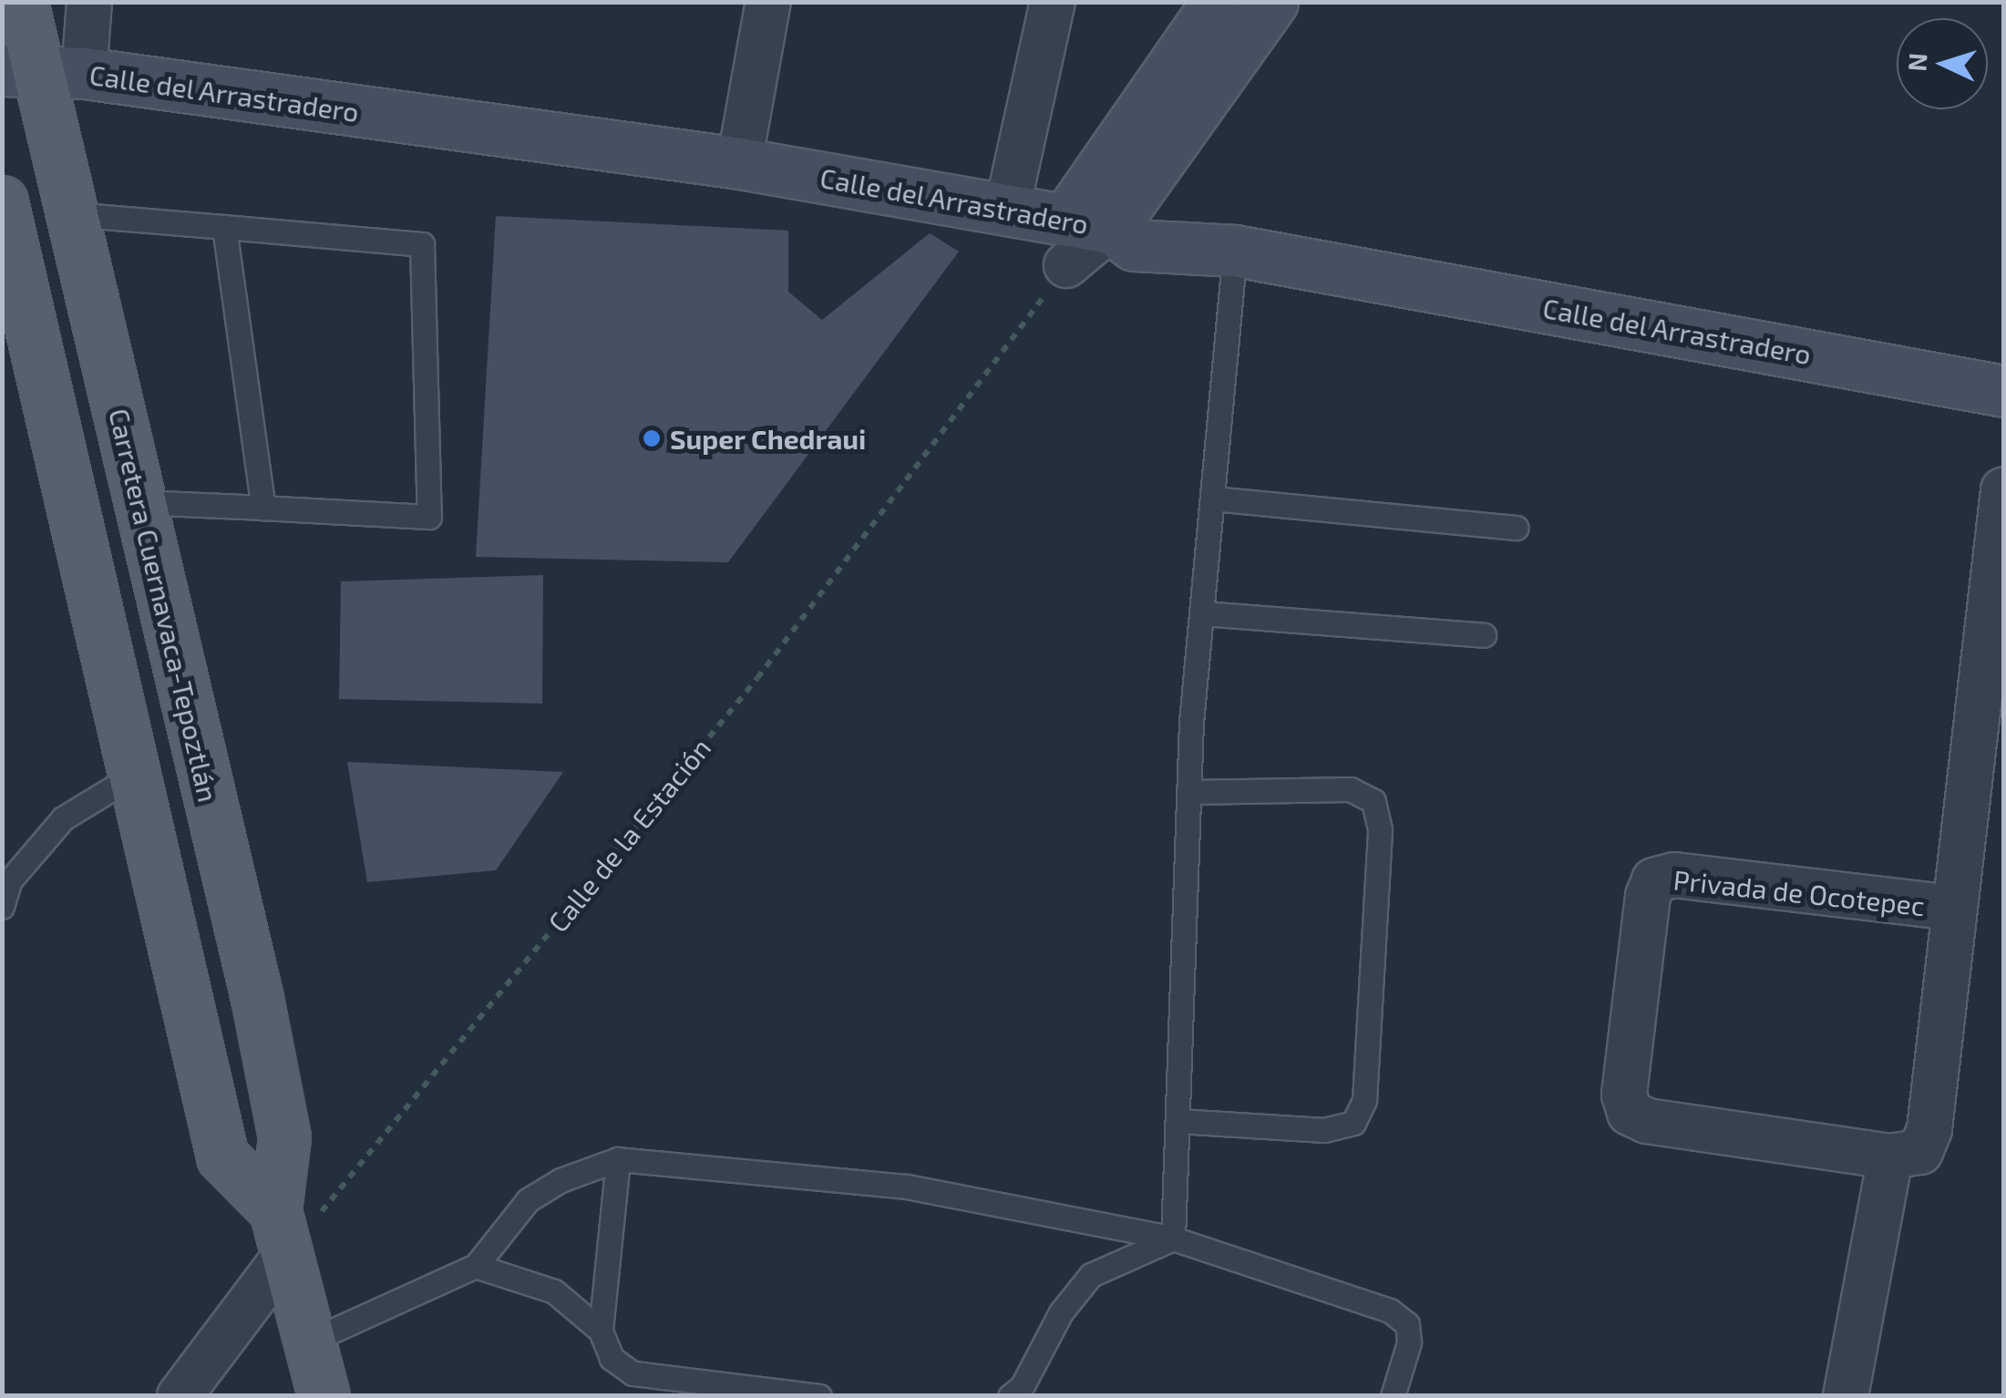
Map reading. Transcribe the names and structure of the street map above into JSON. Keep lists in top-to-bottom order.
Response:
{
  "streets": {
    "main road": ["Carretera Cuernavaca-Tepoztlán"],
    "street": ["Calle del Arrastradero", "Privada de Ocotepec"],
    "path": ["Calle de la Estación"]
  },
  "crossings": [
    ["Calle del Arrastradero", "Carretera Cuernavaca-Tepoztlán"],
    ["Calle del Arrastradero", "Calle de la Estación"],
    ["Carretera Cuernavaca-Tepoztlán", "Calle de la Estación"]
  ],
  "places": ["Super Chedraui"],
  "north": "left"
}
